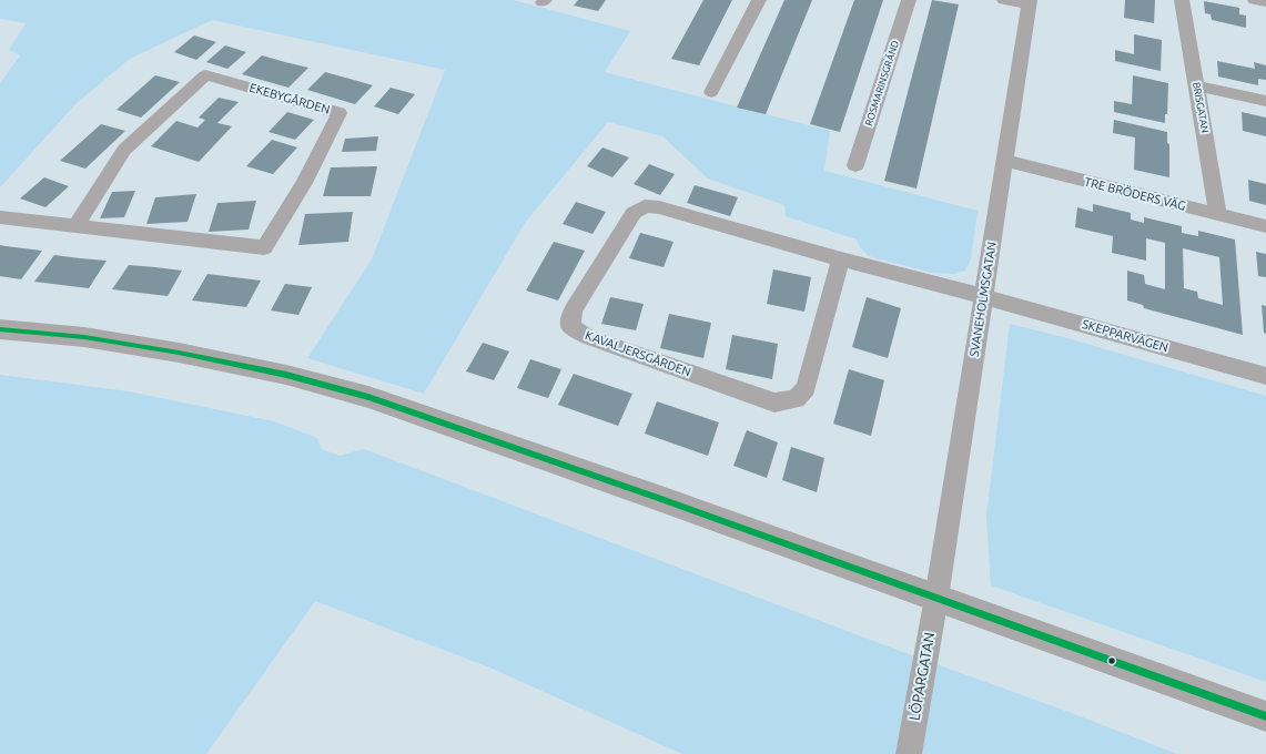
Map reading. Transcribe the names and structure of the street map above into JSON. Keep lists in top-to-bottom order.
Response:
{
  "streets": {
    "street": [
      "ROSMARINSGRÄND",
      "EKEBYGÅRDEN",
      "BRISGATAN",
      "TRE BRÖDERS VÄG",
      "SVANEHOLMSGATAN",
      "SKEPPARVÄGEN",
      "KAVALJERSGÅRDEN",
      "LÖPARGATAN"
    ]
  },
  "crossings": [
    ["BRISGATAN", "TRE BRÖDERS VÄG"],
    ["TRE BRÖDERS VÄG", "SVANEHOLMSGATAN"],
    ["SVANEHOLMSGATAN", "SKEPPARVÄGEN"],
    ["SVANEHOLMSGATAN", "KAVALJERSGÅRDEN"],
    ["SVANEHOLMSGATAN", "LÖPARGATAN"],
    ["SKEPPARVÄGEN", "KAVALJERSGÅRDEN"]
  ]
}
